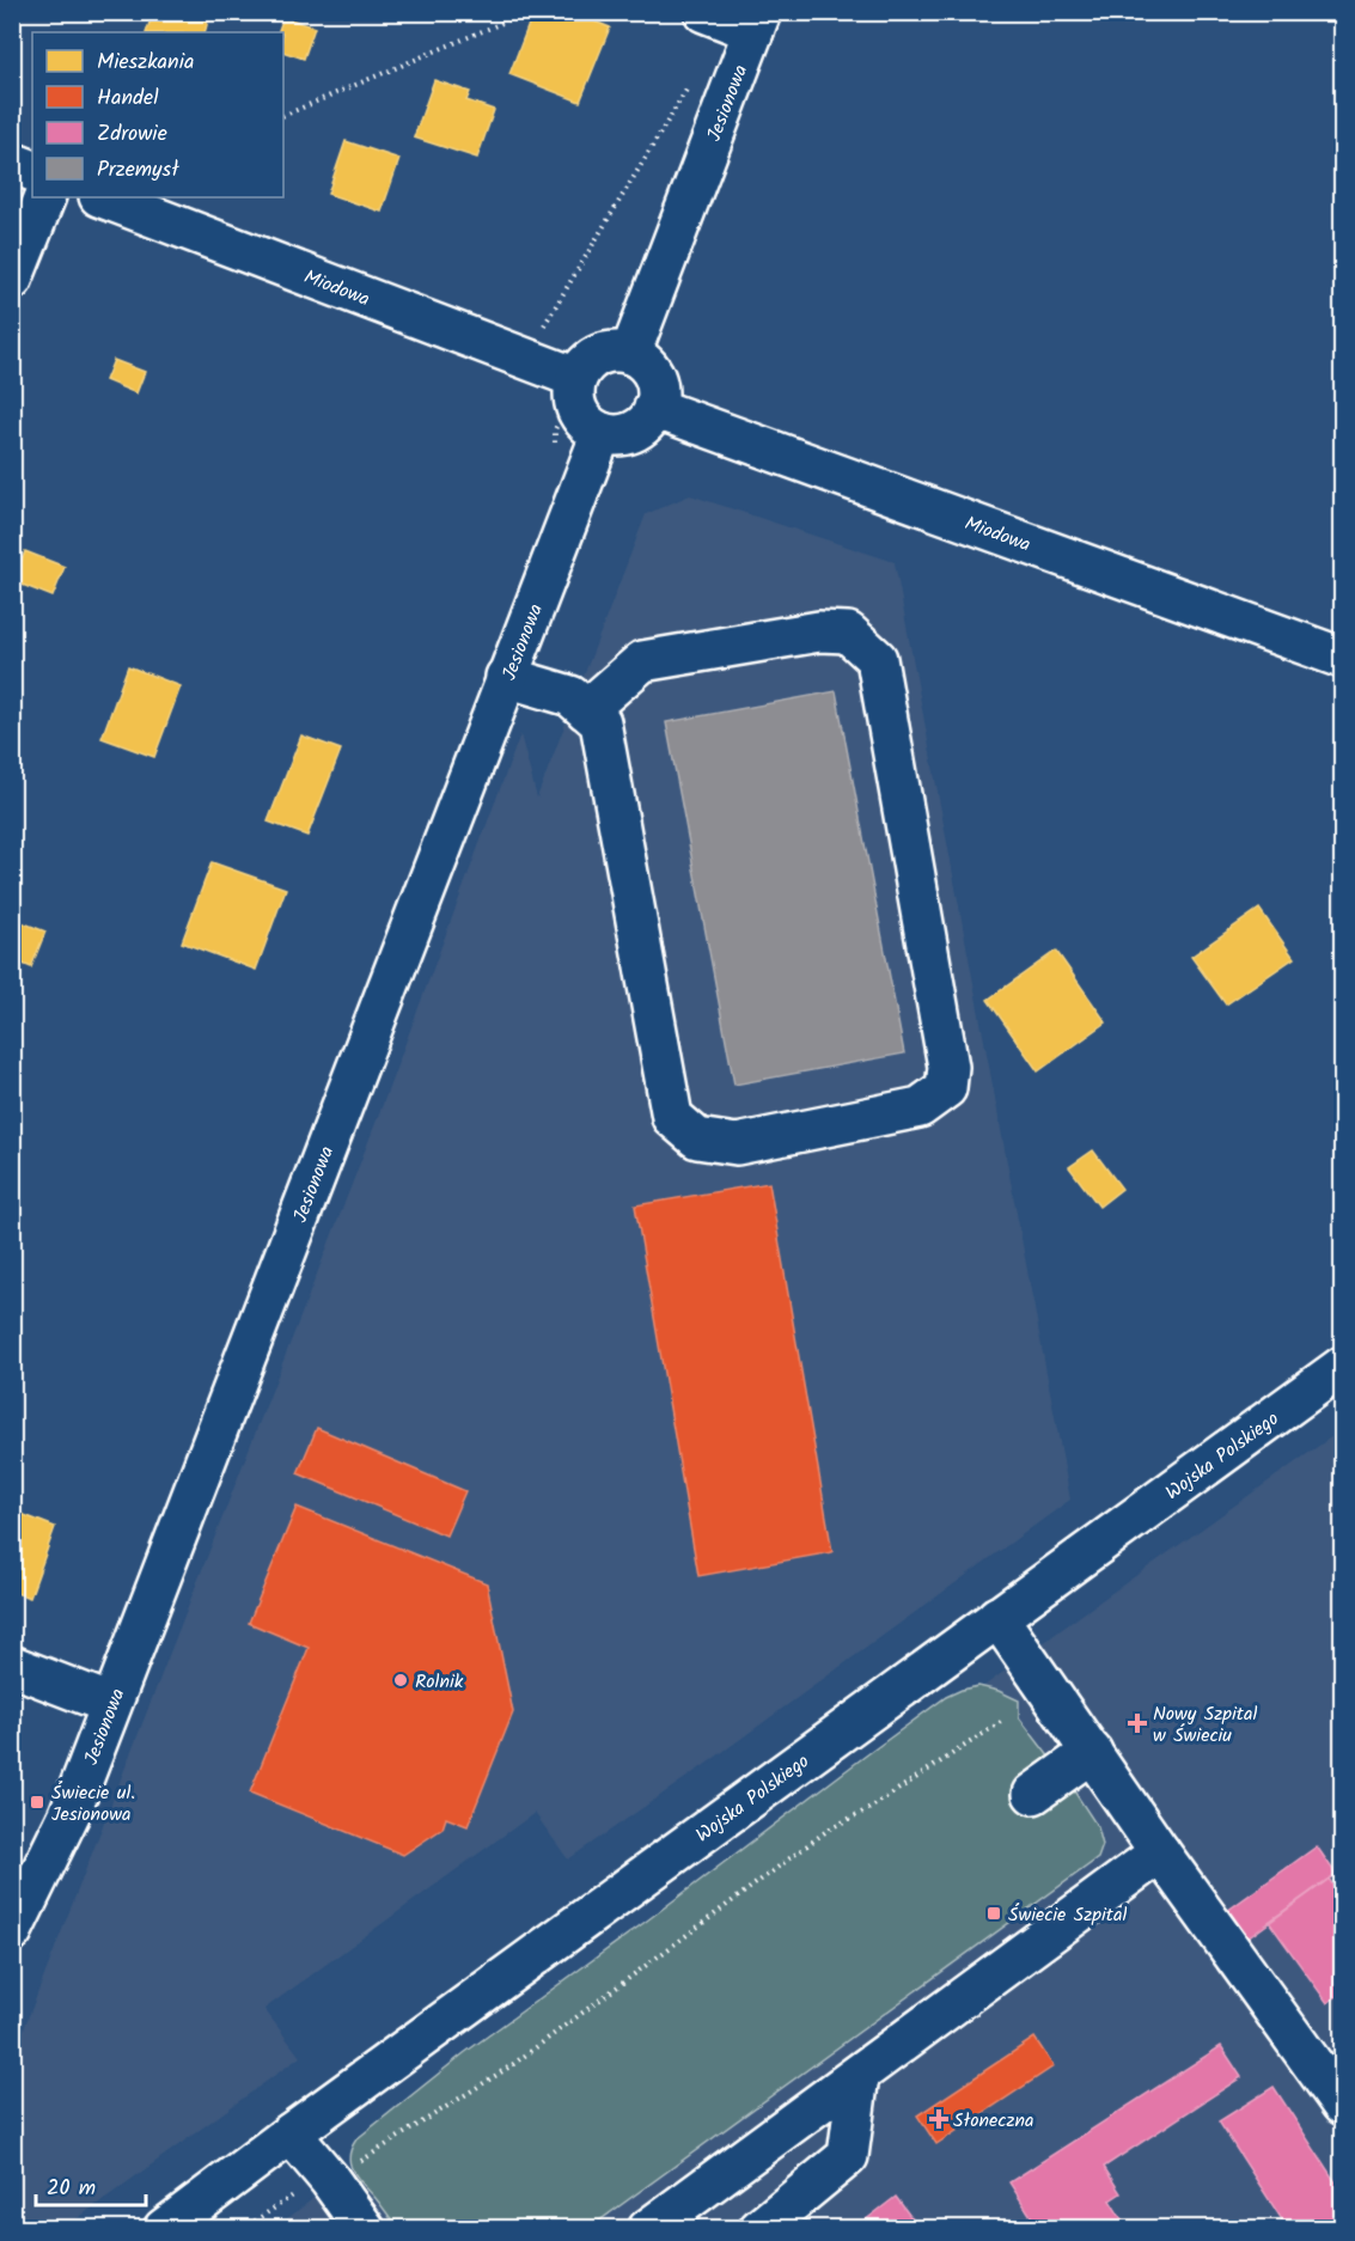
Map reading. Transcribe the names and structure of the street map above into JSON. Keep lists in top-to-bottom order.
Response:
{
  "streets": {
    "street": ["Jesionowa", "Miodowa", "Wojska Polskiego"]
  },
  "crossings": [
    ["Jesionowa", "Miodowa"]
  ],
  "places": {
    "other": ["Rolnik"],
    "health": ["Nowy Szpital w Świeciu", "Słoneczna"],
    "transit": ["Świecie ul. Jesionowa", "Świecie Szpital"]
  },
  "legend": [
    "Mieszkania",
    "Handel",
    "Zdrowie",
    "Przemysł"
  ],
  "scale_bar": "20 m"
}
